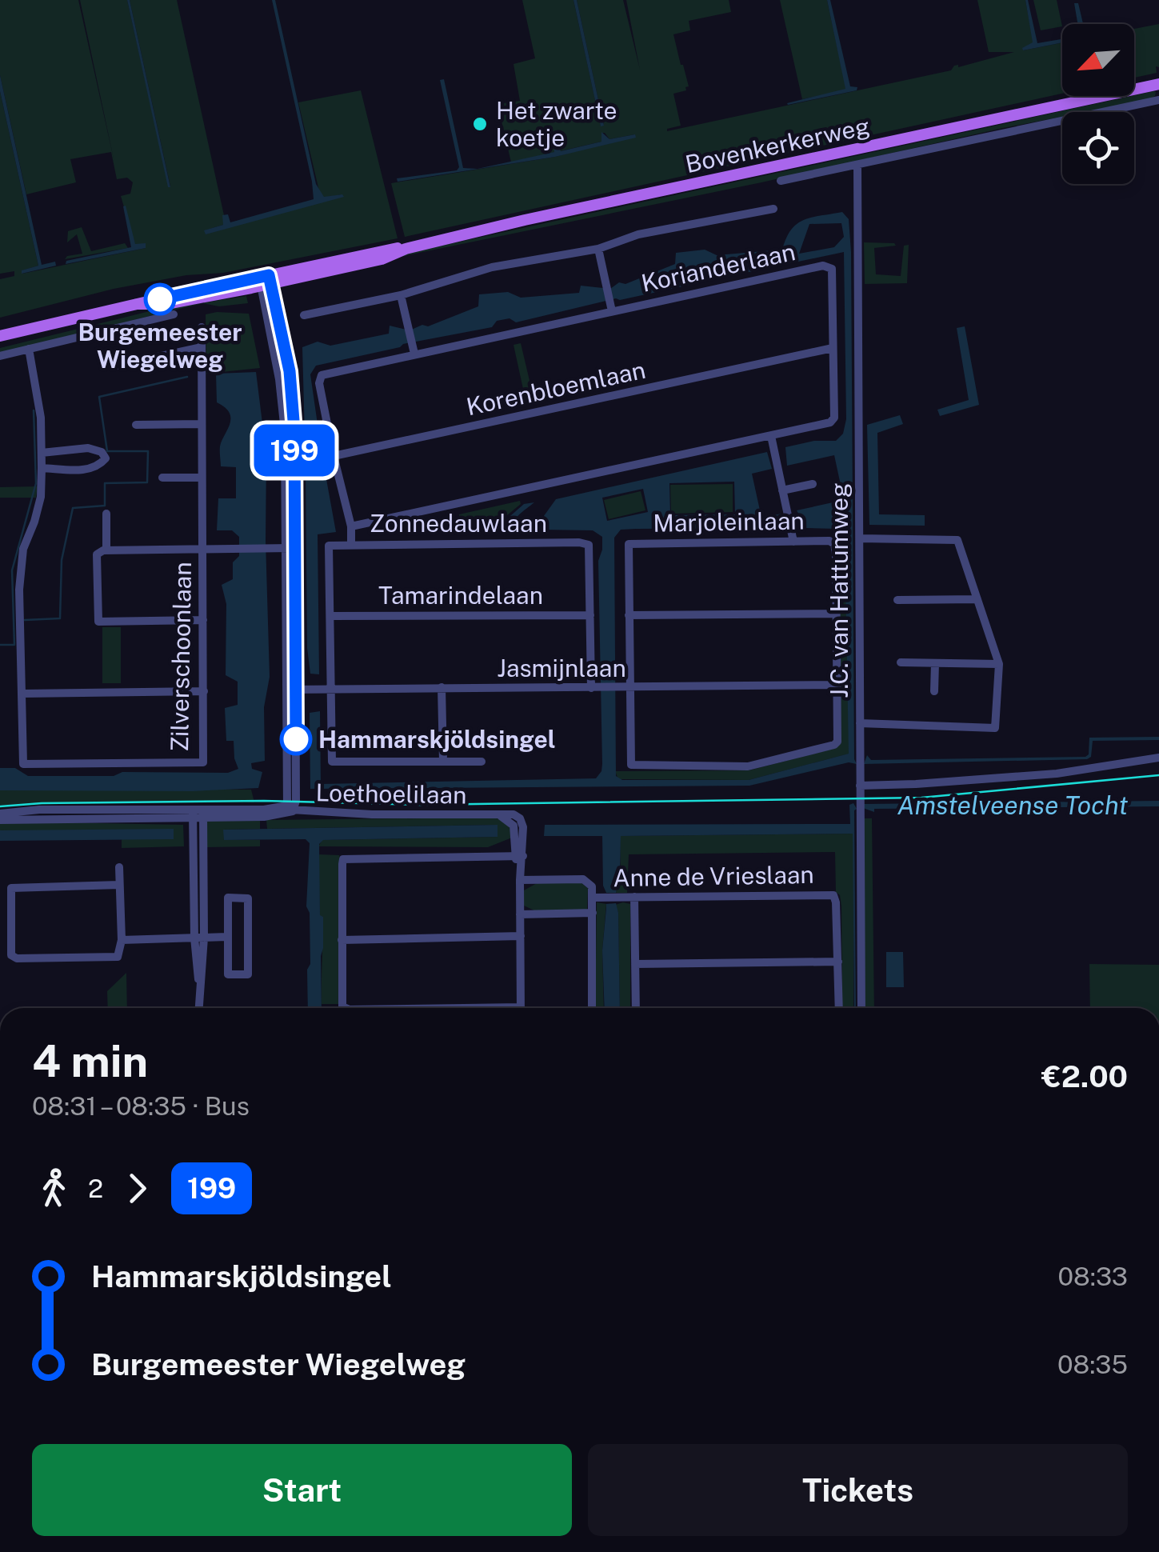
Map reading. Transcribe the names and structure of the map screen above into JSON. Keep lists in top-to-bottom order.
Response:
{
  "streets": {
    "main road": ["Bovenkerkerweg"],
    "street": [
      "Korianderlaan",
      "Korenbloemlaan",
      "Marjoleinlaan",
      "Zonnedauwlaan",
      "J.C. van Hattumweg",
      "Tamarindelaan",
      "Zilverschoonlaan",
      "Jasmijnlaan",
      "Loethoelilaan",
      "Anne de Vrieslaan"
    ]
  },
  "crossings": [
    ["Bovenkerkerweg", "J.C. van Hattumweg"],
    ["Korianderlaan", "Korenbloemlaan"],
    ["Korianderlaan", "Zonnedauwlaan"],
    ["Marjoleinlaan", "Jasmijnlaan"],
    ["Zonnedauwlaan", "Tamarindelaan"],
    ["Zonnedauwlaan", "Jasmijnlaan"]
  ],
  "water": ["Amstelveense Tocht"],
  "places": ["Het zwarte koetje", "Burgemeester Wiegelweg", "Hammarskjöldsingel"],
  "lines": ["bus line 199"],
  "north": "bottom left",
  "page": {
    "on_map": "199",
    "heading": ["4 min", "08:31 – 08:35 · Bus", "€2.00"],
    "legs": ["2", "199"],
    "list": [
      {
        "name": "Hammarskjöldsingel",
        "value": "08:33"
      },
      {
        "name": "Burgemeester Wiegelweg",
        "value": "08:35"
      }
    ],
    "buttons": ["Start", "Tickets"]
  }
}
